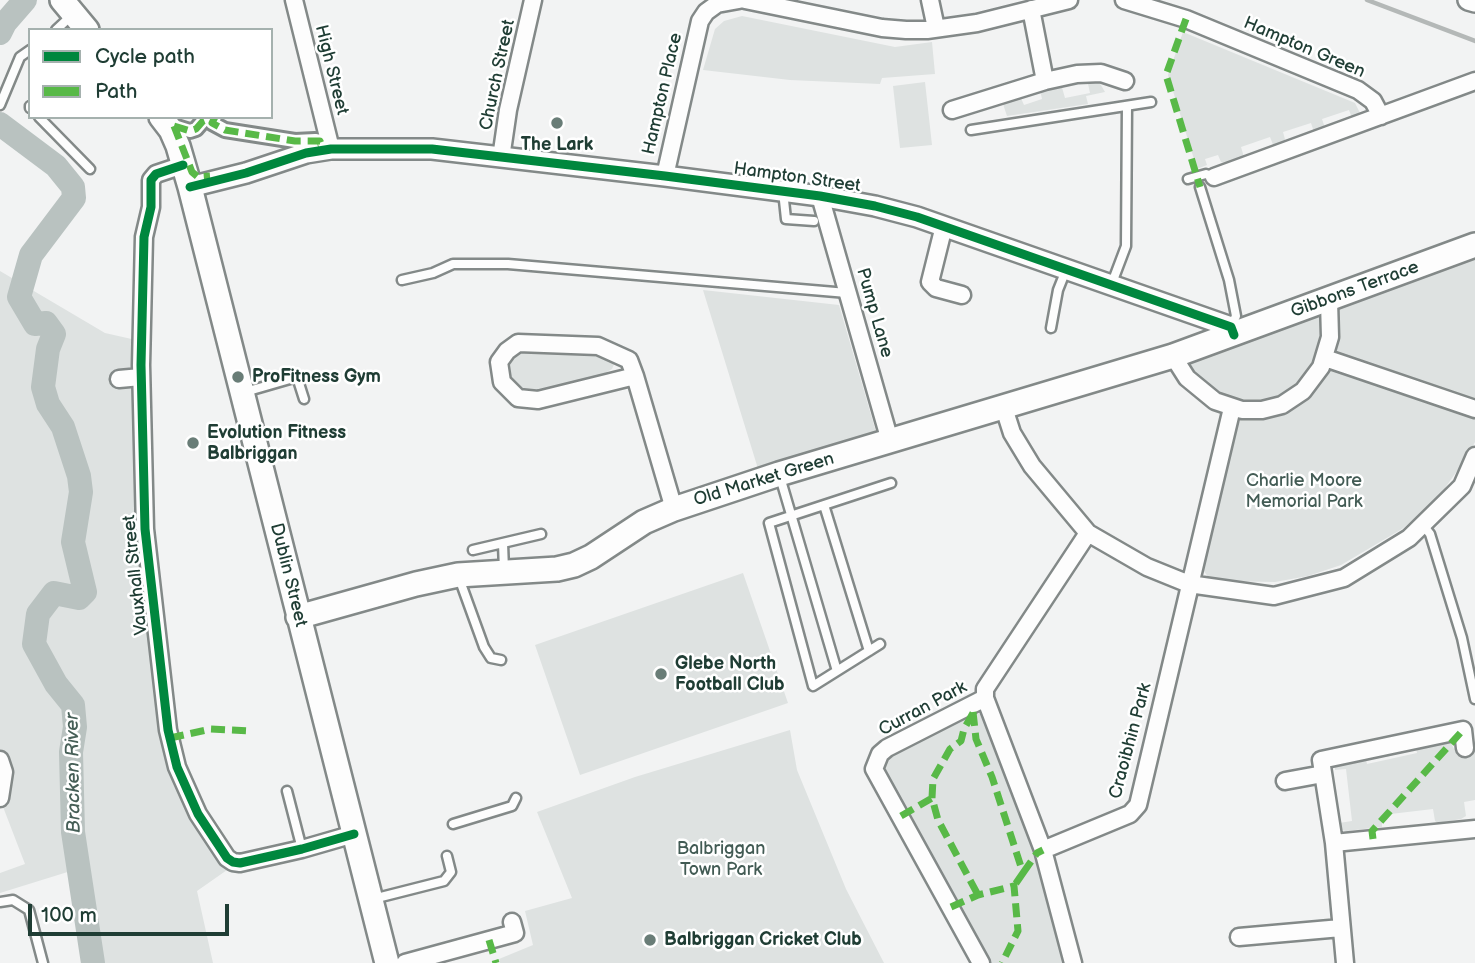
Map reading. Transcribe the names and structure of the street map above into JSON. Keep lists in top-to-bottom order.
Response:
{
  "streets": {
    "main road": ["Gibbons Terrace", "Old Market Green", "Dublin Street"],
    "street": [
      "Hampton Green",
      "High Street",
      "Church Street",
      "Hampton Place",
      "Hampton Street",
      "Pump Lane",
      "Vauxhall Street",
      "Curran Park",
      "Craoibhin Park"
    ]
  },
  "crossings": [
    ["High Street", "Hampton Street"],
    ["Church Street", "Hampton Street"],
    ["Hampton Place", "Hampton Street"],
    ["Hampton Street", "Gibbons Terrace"],
    ["Hampton Street", "Pump Lane"],
    ["Hampton Street", "Old Market Green"],
    ["Hampton Street", "Vauxhall Street"],
    ["Hampton Street", "Dublin Street"],
    ["Gibbons Terrace", "Old Market Green"],
    ["Pump Lane", "Old Market Green"],
    ["Old Market Green", "Dublin Street"],
    ["Vauxhall Street", "Dublin Street"],
    ["Curran Park", "Craoibhin Park"]
  ],
  "water": ["Bracken River"],
  "parks": ["Charlie Moore Memorial Park", "Balbriggan Town Park"],
  "places": [
    "The Lark",
    "ProFitness Gym",
    "Evolution Fitness Balbriggan",
    "Glebe North Football Club",
    "Balbriggan Cricket Club"
  ],
  "legend": ["Cycle path", "Path"],
  "scale_bar": "100 m"
}
